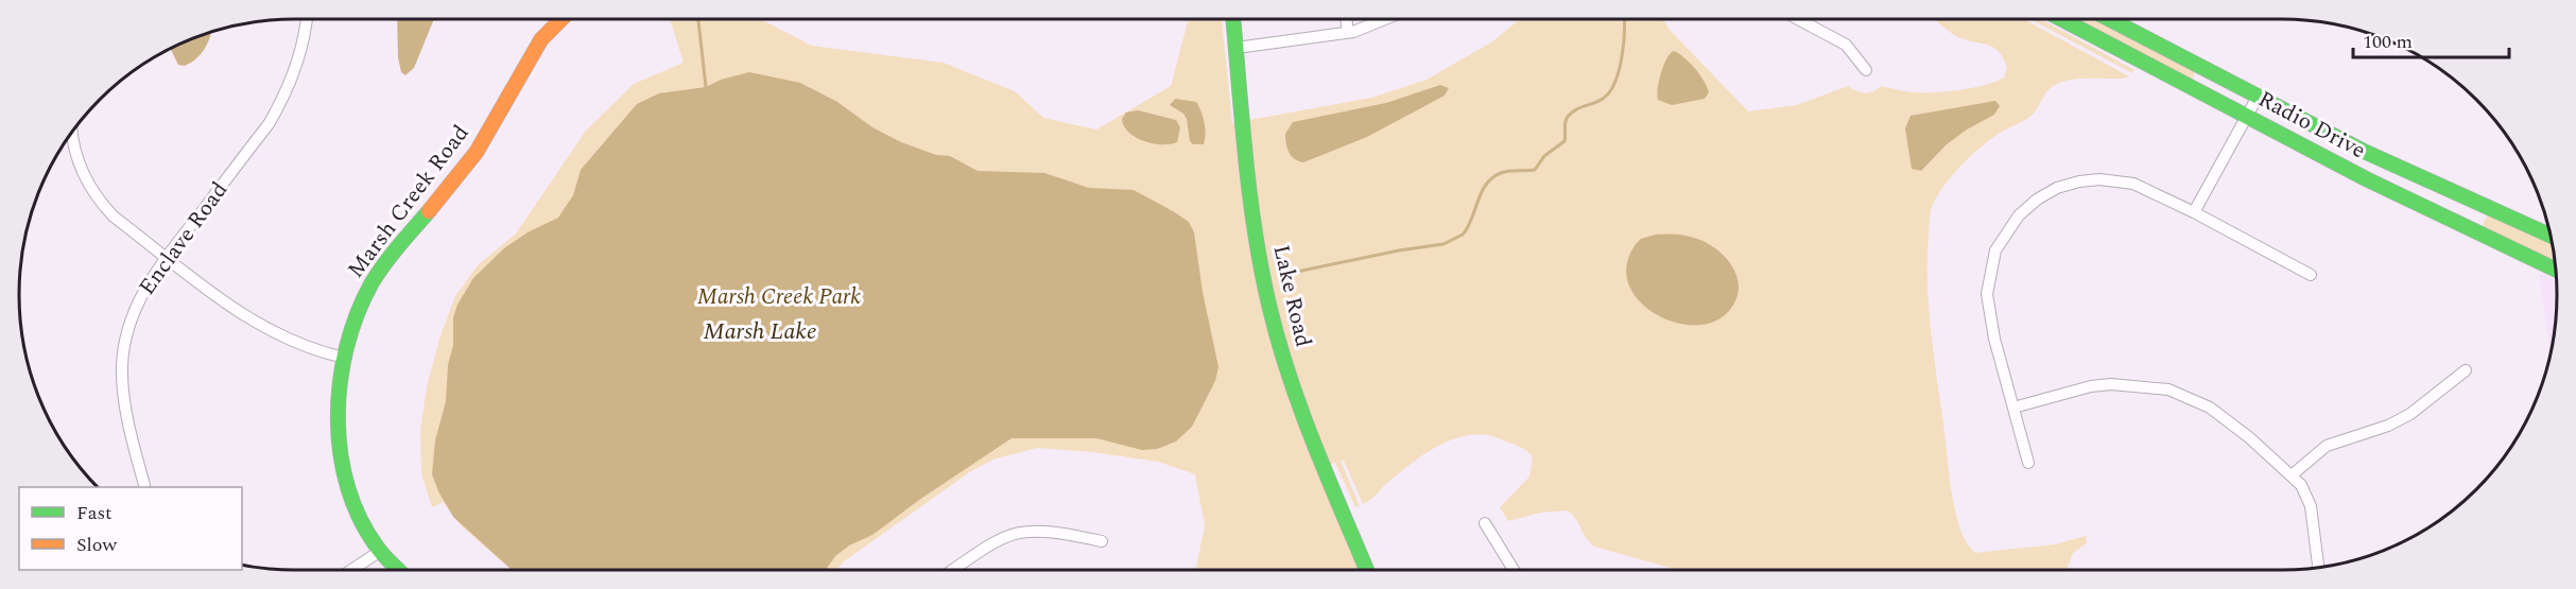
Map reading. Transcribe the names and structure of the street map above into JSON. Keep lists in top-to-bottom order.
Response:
{
  "streets": {
    "street": [
      "Radio Drive",
      "Marsh Creek Road",
      "Enclave Road",
      "Lake Road"
    ]
  },
  "water": ["Marsh Lake"],
  "parks": ["Marsh Creek Park"],
  "legend": ["Fast", "Slow"],
  "scale_bar": "100 m"
}
